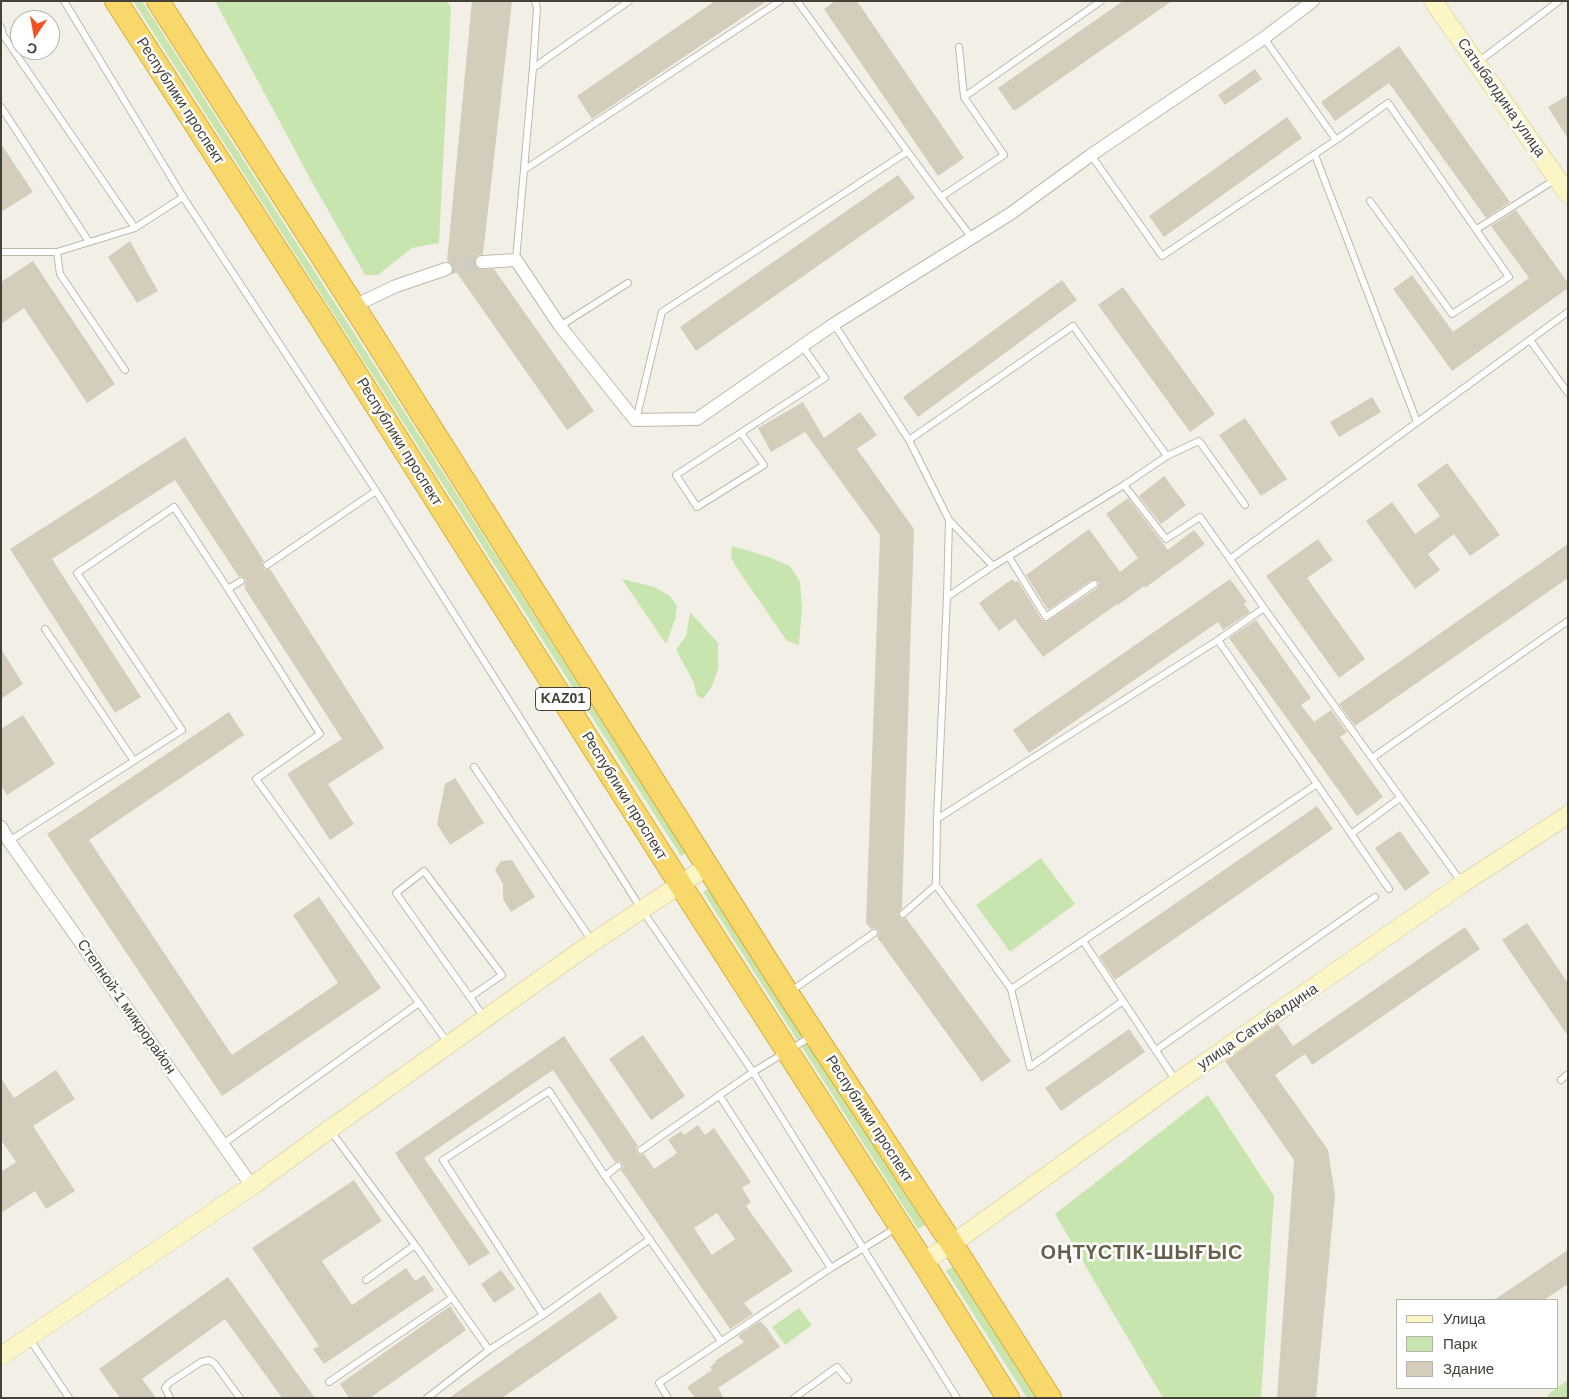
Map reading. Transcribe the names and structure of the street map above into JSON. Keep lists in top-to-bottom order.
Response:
{
  "streets": {
    "highway": ["Республики проспект", "KАZ01"],
    "street": ["Сатыбалдина улица", "Степной-1 микрорайон", "улица Сатыбалдина"]
  },
  "crossings": [
    ["Республики проспект", "улица Сатыбалдина"]
  ],
  "districts": ["ОҢТҮСТІК-ШЫҒЫС"],
  "legend": ["Улица", "Парк", "Здание"],
  "north": "bottom"
}
